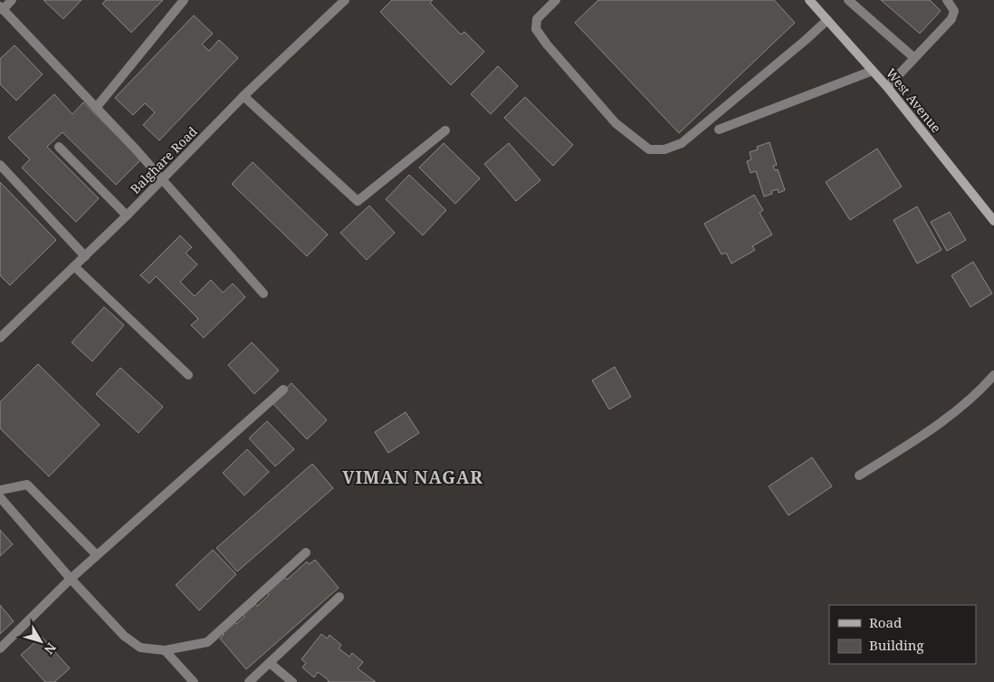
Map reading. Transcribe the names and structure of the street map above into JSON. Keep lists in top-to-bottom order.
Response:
{
  "streets": {
    "street": ["West Avenue", "Balghare Road"]
  },
  "districts": ["VIMAN NAGAR"],
  "legend": ["Road", "Building"],
  "north": "bottom right"
}
